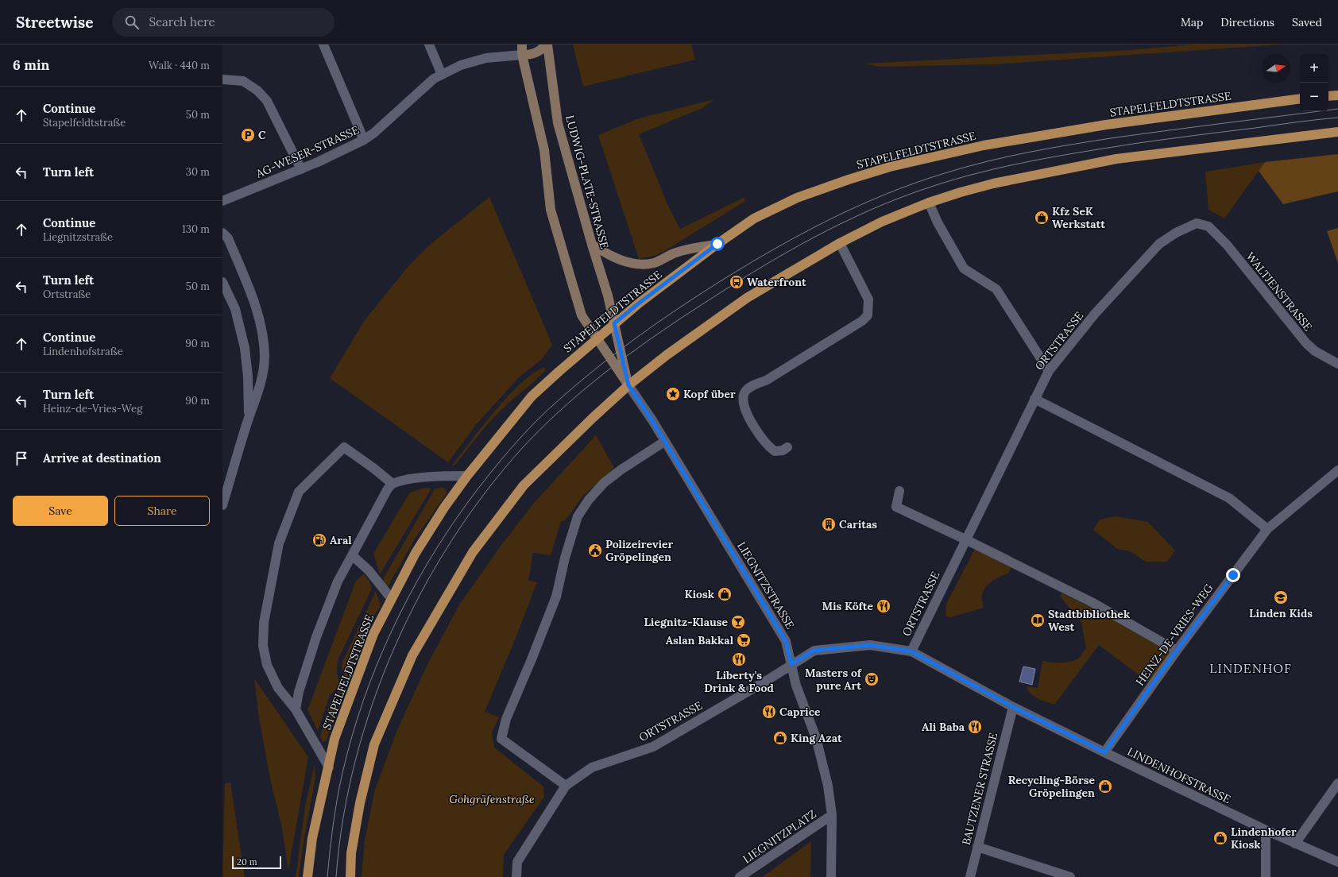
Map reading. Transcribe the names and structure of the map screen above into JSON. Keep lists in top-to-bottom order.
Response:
{
  "streets": {
    "main road": ["STAPELFELDTSTRASSE"],
    "street": [
      "AG-WESER-STRASSE",
      "LUDWIG-PLATE-STRASSE",
      "WALTJENSTRASSE",
      "ORTSTRASSE",
      "LIEGNITZSTRASSE",
      "HEINZ-DE-VRIES-WEG",
      "LINDENHOFSTRASSE",
      "BAUTZENER STRASSE",
      "LIEGNITZPLATZ"
    ]
  },
  "crossings": [
    ["STAPELFELDTSTRASSE", "LUDWIG-PLATE-STRASSE"],
    ["AG-WESER-STRASSE", "LUDWIG-PLATE-STRASSE"],
    ["LUDWIG-PLATE-STRASSE", "LIEGNITZSTRASSE"],
    ["WALTJENSTRASSE", "ORTSTRASSE"],
    ["ORTSTRASSE", "LIEGNITZSTRASSE"],
    ["ORTSTRASSE", "LINDENHOFSTRASSE"],
    ["LIEGNITZSTRASSE", "LIEGNITZPLATZ"],
    ["HEINZ-DE-VRIES-WEG", "LINDENHOFSTRASSE"],
    ["LINDENHOFSTRASSE", "BAUTZENER STRASSE"]
  ],
  "districts": ["LINDENHOF"],
  "parks": ["Gohgräfenstraße"],
  "places": {
    "parking": ["C"],
    "shop": [
      "Kfz SeK Werkstatt",
      "Kiosk",
      "King Azat",
      "Recycling-Börse Gröpelingen",
      "Lindenhofer Kiosk"
    ],
    "bus stop": ["Waterfront"],
    "place": ["Kopf über"],
    "building": ["Caritas"],
    "fuel station": ["Aral"],
    "public building": ["Polizeirevier Gröpelingen"],
    "school or university": ["Linden Kids"],
    "restaurant": [
      "Mis Köfte",
      "Liberty's Drink & Food",
      "Caprice",
      "Ali Baba"
    ],
    "library": ["Stadtbibliothek West"],
    "bar": ["Liegnitz-Klause"],
    "supermarket": ["Aslan Bakkal"],
    "theatre": ["Masters of pure Art"]
  },
  "scale_bar": "20 m",
  "north": "right",
  "page": {
    "header": "Streetwise",
    "search": "Search here",
    "nav": ["Map", "Directions", "Saved"],
    "heading": ["6 min", "Walk · 440 m"],
    "map_buttons": ["+", "−"],
    "list": [
      ["Continue", "Stapelfeldtstraße", "50 m"],
      ["Turn left", "30 m"],
      ["Continue", "Liegnitzstraße", "130 m"],
      ["Turn left", "Ortstraße", "50 m"],
      ["Continue", "Lindenhofstraße", "90 m"],
      ["Turn left", "Heinz-de-Vries-Weg", "90 m"],
      "Arrive at destination"
    ],
    "buttons": ["Save", "Share"],
    "scale": "20 m"
  }
}
